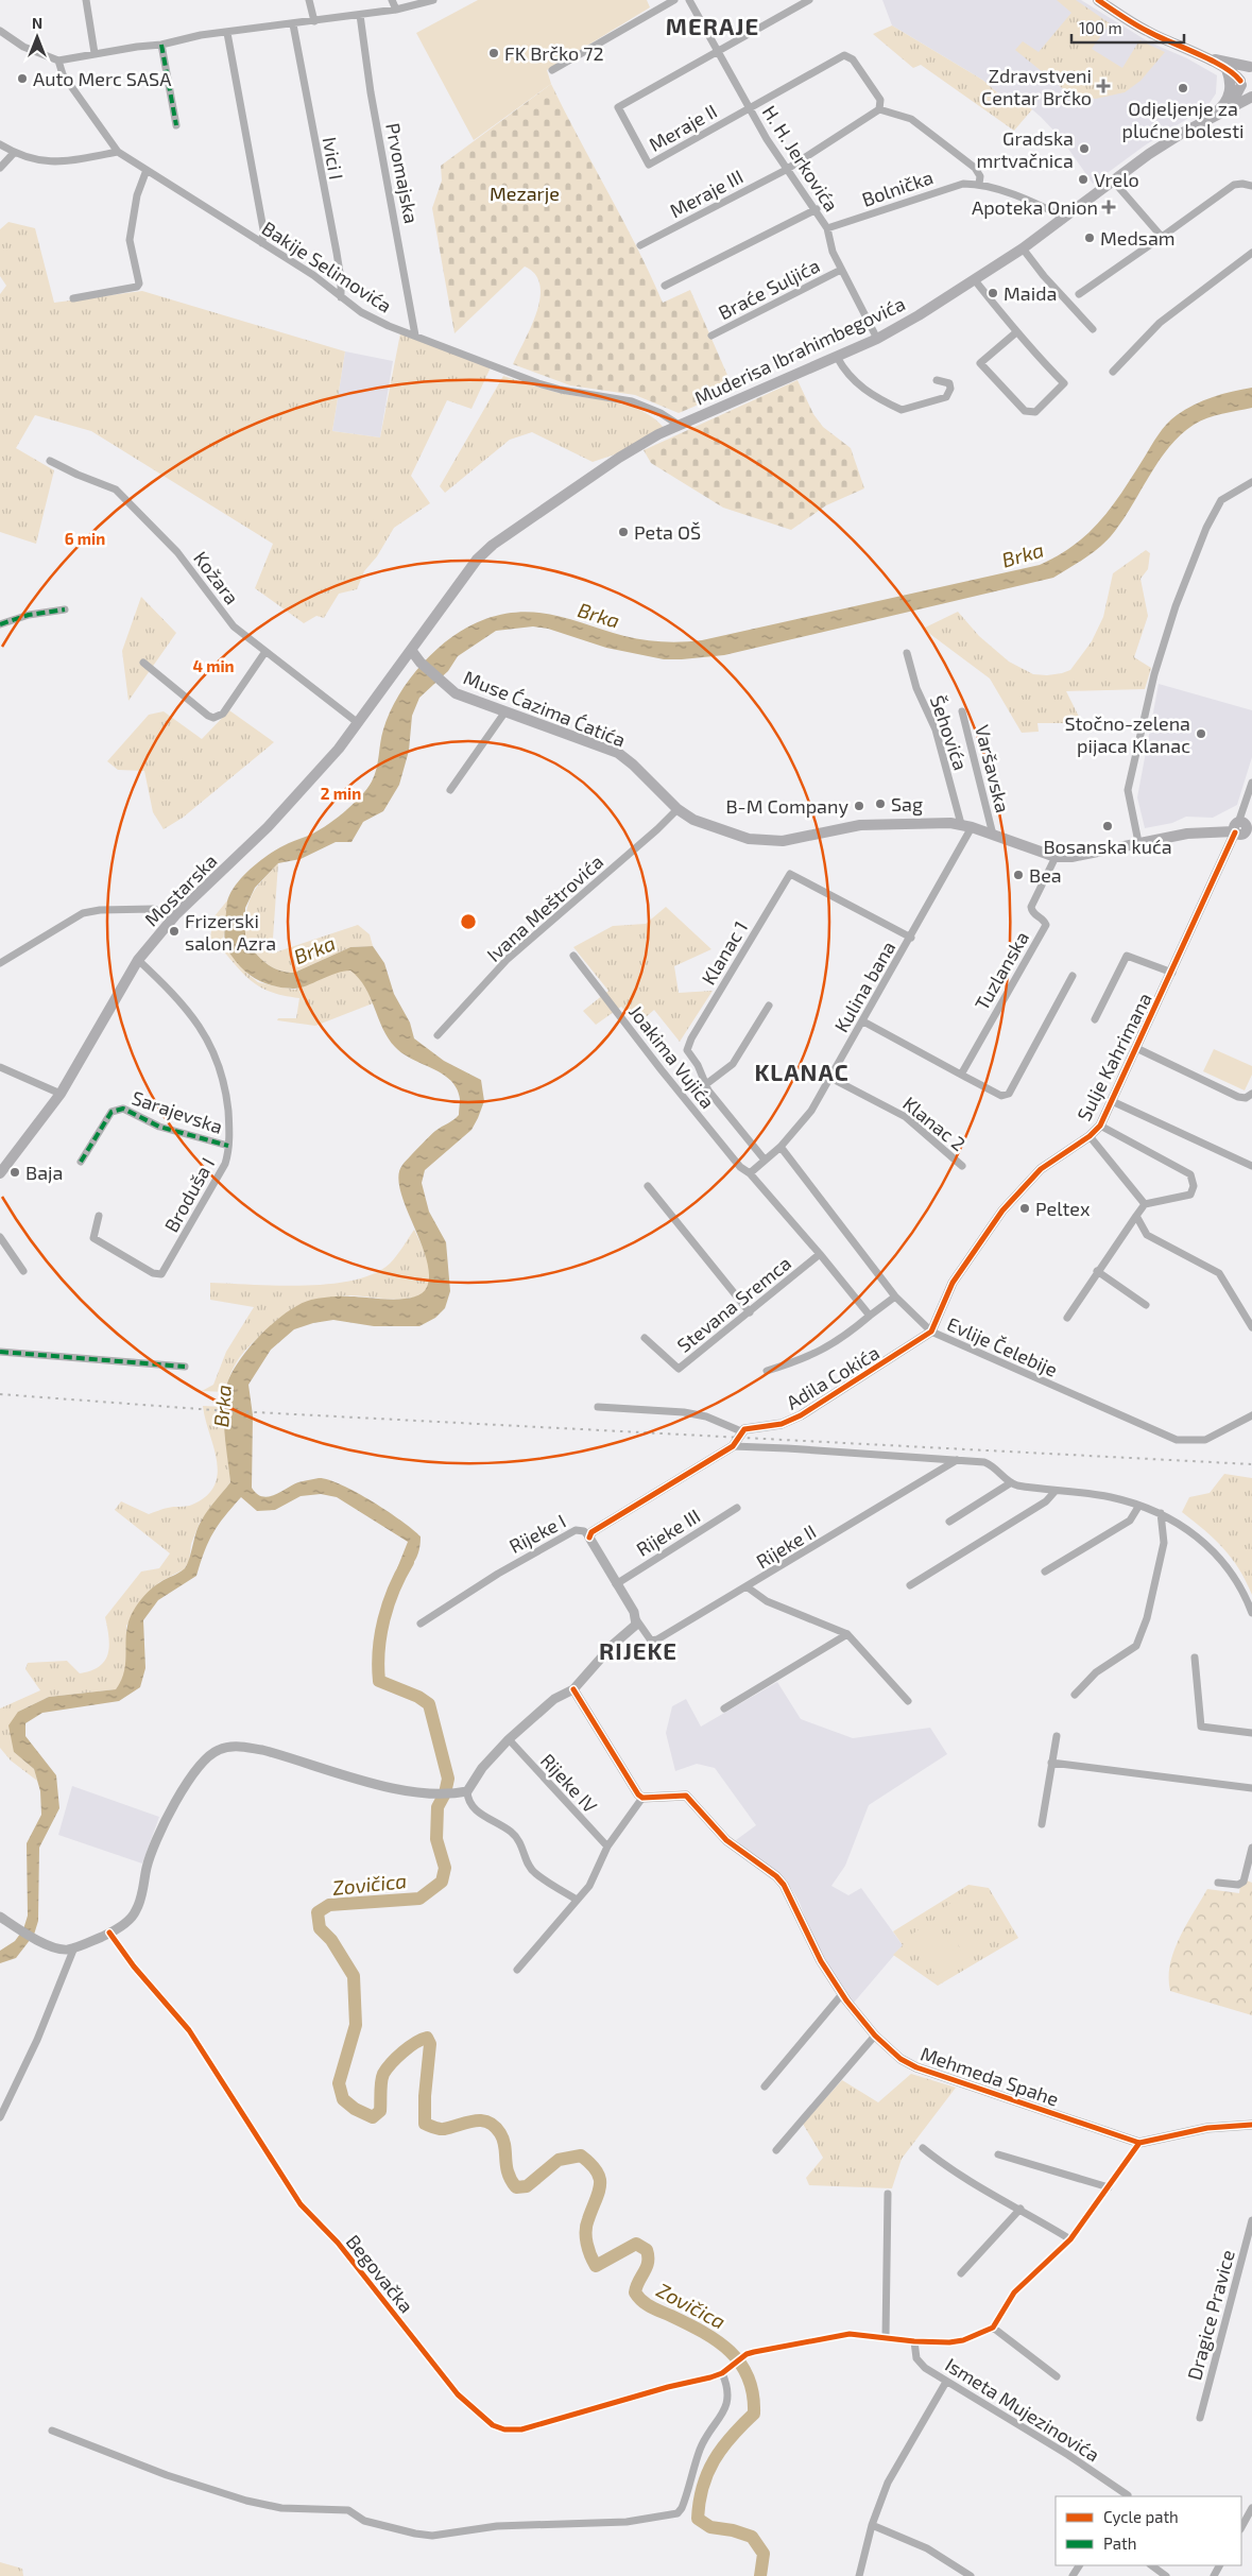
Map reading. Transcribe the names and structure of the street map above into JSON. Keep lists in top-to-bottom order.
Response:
{
  "streets": {
    "main road": ["Muderisa Ibrahimbegovića", "Muse Ćazima Ćatića", "Mostarska"],
    "street": [
      "Meraje II",
      "Ivici I",
      "H. H. Jerkovića",
      "Prvomajska",
      "Bolnička",
      "Meraje III",
      "Bakije Selimovića",
      "Braće Suljića",
      "Kožara",
      "Šehovića",
      "Varšavska",
      "Ivana Meštrovića",
      "Klanac 1",
      "Tuzlanska",
      "Kulina bana",
      "Joakima Vujića",
      "Sulje Kahrimana",
      "Sarajevska",
      "Klanac 2",
      "Broduša I",
      "Stevana Sremca",
      "Evlije Čelebije",
      "Adila Cokića",
      "Rijeke III",
      "Rijeke I",
      "Rijeke II",
      "Rijeke IV",
      "Mehmeda Spahe",
      "Begovačka",
      "Dragice Pravice",
      "Ismeta Mujezinovića"
    ]
  },
  "crossings": [
    ["Meraje II", "H. H. Jerkovića"],
    ["Ivici I", "Bakije Selimovića"],
    ["H. H. Jerkovića", "Bolnička"],
    ["H. H. Jerkovića", "Meraje III"],
    ["H. H. Jerkovića", "Braće Suljića"],
    ["H. H. Jerkovića", "Muderisa Ibrahimbegovića"],
    ["Prvomajska", "Bakije Selimovića"],
    ["Bolnička", "Meraje III"],
    ["Bolnička", "Muderisa Ibrahimbegovića"],
    ["Bakije Selimovića", "Muderisa Ibrahimbegovića"],
    ["Muderisa Ibrahimbegovića", "Muse Ćazima Ćatića"],
    ["Muderisa Ibrahimbegovića", "Mostarska"],
    ["Kožara", "Mostarska"],
    ["Muse Ćazima Ćatića", "Šehovića"],
    ["Muse Ćazima Ćatića", "Varšavska"],
    ["Muse Ćazima Ćatića", "Mostarska"],
    ["Muse Ćazima Ćatića", "Ivana Meštrovića"],
    ["Muse Ćazima Ćatića", "Tuzlanska"],
    ["Muse Ćazima Ćatića", "Kulina bana"],
    ["Muse Ćazima Ćatića", "Sulje Kahrimana"],
    ["Šehovića", "Kulina bana"],
    ["Mostarska", "Broduša I"],
    ["Klanac 1", "Kulina bana"],
    ["Kulina bana", "Joakima Vujića"],
    ["Kulina bana", "Klanac 2"],
    ["Kulina bana", "Evlije Čelebije"],
    ["Joakima Vujića", "Stevana Sremca"],
    ["Sulje Kahrimana", "Evlije Čelebije"],
    ["Sulje Kahrimana", "Adila Cokića"],
    ["Sarajevska", "Broduša I"],
    ["Evlije Čelebije", "Adila Cokića"],
    ["Rijeke III", "Rijeke I"],
    ["Rijeke I", "Rijeke II"]
  ],
  "districts": ["MERAJE", "KLANAC", "RIJEKE"],
  "water": ["Brka", "Zovičica"],
  "parks": ["Mezarje"],
  "places": {
    "other": [
      "FK Brčko 72",
      "Auto Merc SASA",
      "Odjeljenje za plućne bolesti",
      "Gradska mrtvačnica",
      "Vrelo",
      "Medsam",
      "Maida",
      "Peta OŠ",
      "Stočno-zelena pijaca Klanac",
      "Sag",
      "B-M Company",
      "Bosanska kuća",
      "Bea",
      "Frizerski salon Azra",
      "Baja",
      "Peltex"
    ],
    "health": ["Zdravstveni Centar Brčko", "Apoteka Onion"]
  },
  "legend": ["Cycle path", "Path"],
  "scale_bar": "100 m",
  "north": "top",
  "rings": ["6 min", "4 min", "2 min"]
}
